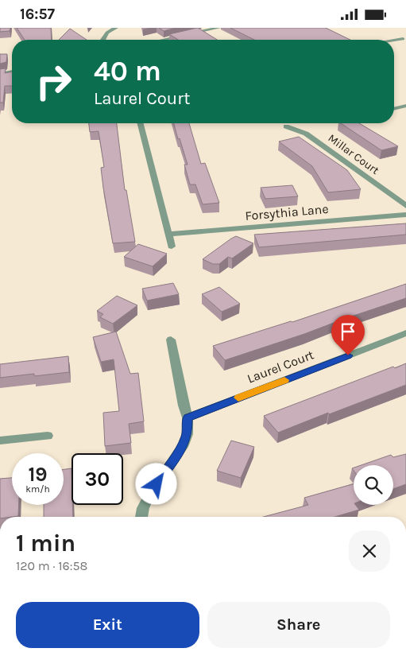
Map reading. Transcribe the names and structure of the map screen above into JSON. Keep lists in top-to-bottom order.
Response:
{
  "streets": {
    "street": ["Millar Court", "Forsythia Lane", "Laurel Court"]
  },
  "page": {
    "status": "16:57",
    "turn": ["40 m", "Laurel Court"],
    "speed": "19 km/h",
    "limit": "30",
    "heading": ["1 min", "120 m · 16:58"],
    "buttons": ["Exit", "Share"]
  }
}
